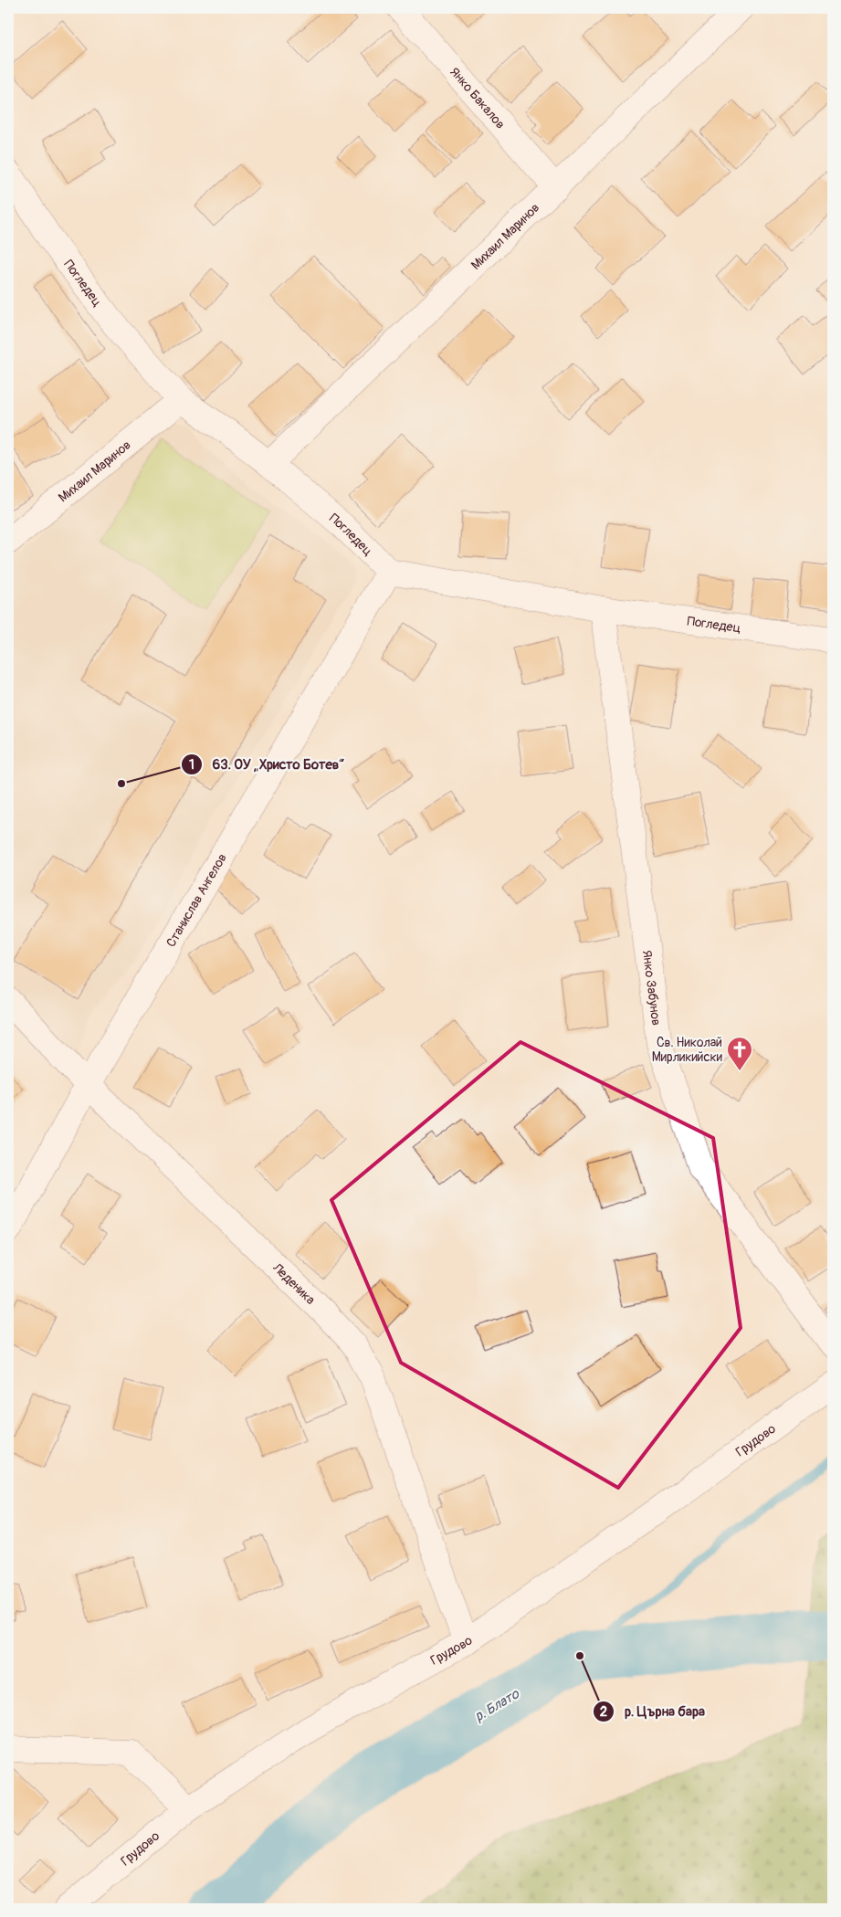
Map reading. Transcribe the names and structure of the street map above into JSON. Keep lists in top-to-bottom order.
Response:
{
  "streets": {
    "street": [
      "Янко Бакалов",
      "Михаил Маринов",
      "Погледец",
      "Станислав Ангелов",
      "Янко Забунов",
      "Леденика",
      "Грудово"
    ]
  },
  "crossings": [
    ["Янко Бакалов", "Михаил Маринов"],
    ["Михаил Маринов", "Погледец"],
    ["Погледец", "Станислав Ангелов"],
    ["Погледец", "Янко Забунов"],
    ["Станислав Ангелов", "Леденика"],
    ["Леденика", "Грудово"]
  ],
  "water": ["р. Блато"],
  "places": {
    "other": ["63. ОУ „Христо Ботев“", "р. Църна бара"],
    "church": ["Св. Николай Мирликийски"]
  }
}
